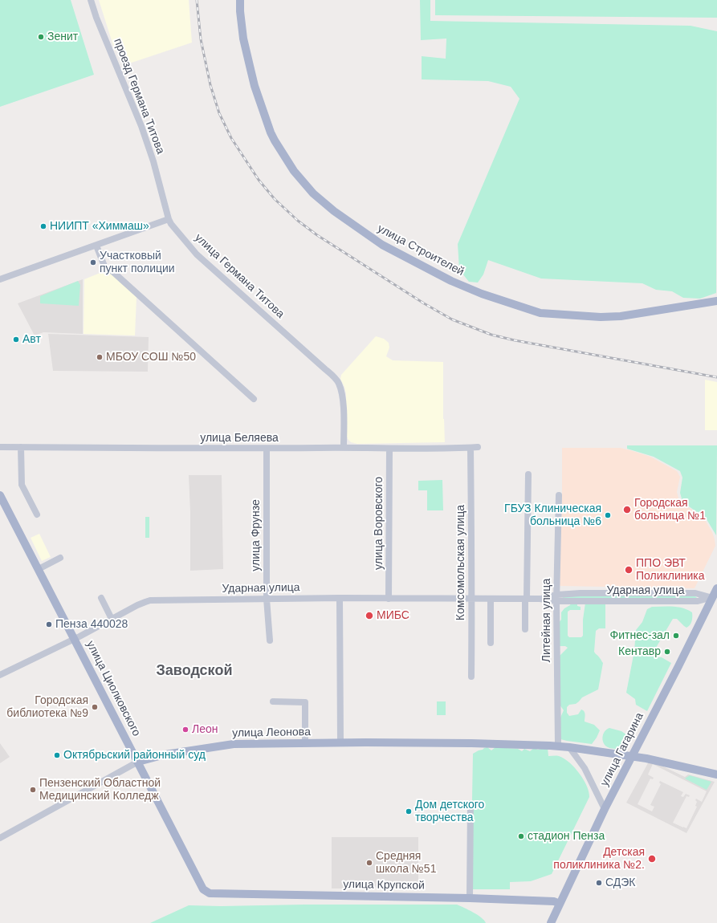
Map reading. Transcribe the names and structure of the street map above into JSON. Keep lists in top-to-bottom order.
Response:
{
  "streets": {
    "main road": [
      "улица Строителей",
      "улица Циолковского",
      "улица Леонова",
      "улица Гагарина",
      "улица Крупской"
    ],
    "street": [
      "проезд Германа Титова",
      "улица Германа Титова",
      "улица Беляева",
      "улица Воровского",
      "улица Фрунзе",
      "Комсомольская улица",
      "Ударная улица",
      "Литейная улица"
    ]
  },
  "crossings": [
    ["проезд Германа Титова", "улица Германа Титова"],
    ["улица Германа Титова", "улица Беляева"],
    ["улица Беляева", "улица Воровского"],
    ["улица Беляева", "улица Фрунзе"],
    ["улица Беляева", "Комсомольская улица"],
    ["улица Воровского", "Ударная улица"],
    ["улица Фрунзе", "Ударная улица"],
    ["Комсомольская улица", "Ударная улица"],
    ["Ударная улица", "Литейная улица"],
    ["Ударная улица", "улица Циолковского"],
    ["Ударная улица", "улица Гагарина"],
    ["Литейная улица", "улица Леонова"],
    ["улица Циолковского", "улица Леонова"],
    ["улица Циолковского", "улица Крупской"],
    ["улица Леонова", "улица Гагарина"],
    ["улица Гагарина", "улица Крупской"]
  ],
  "districts": ["Заводской"],
  "places": [
    "Зенит",
    "НИИПТ «Химмаш»",
    "Участковый пункт полиции",
    "Авт",
    "МБОУ СОШ №50",
    "Городская больница №1",
    "ГБУЗ Клиническая больница №6",
    "ППО ЭВТ Поликлиника",
    "МИБС",
    "Пенза 440028",
    "Фитнес-зал",
    "Кентавр",
    "Городская библиотека №9",
    "Леон",
    "Октябрьский районный суд",
    "Пензенский Областной Медицинский Колледж",
    "Дом детского творчества",
    "стадион Пенза",
    "Детская поликлиника №2.",
    "Средняя школа №51",
    "СДЭК"
  ]
}
